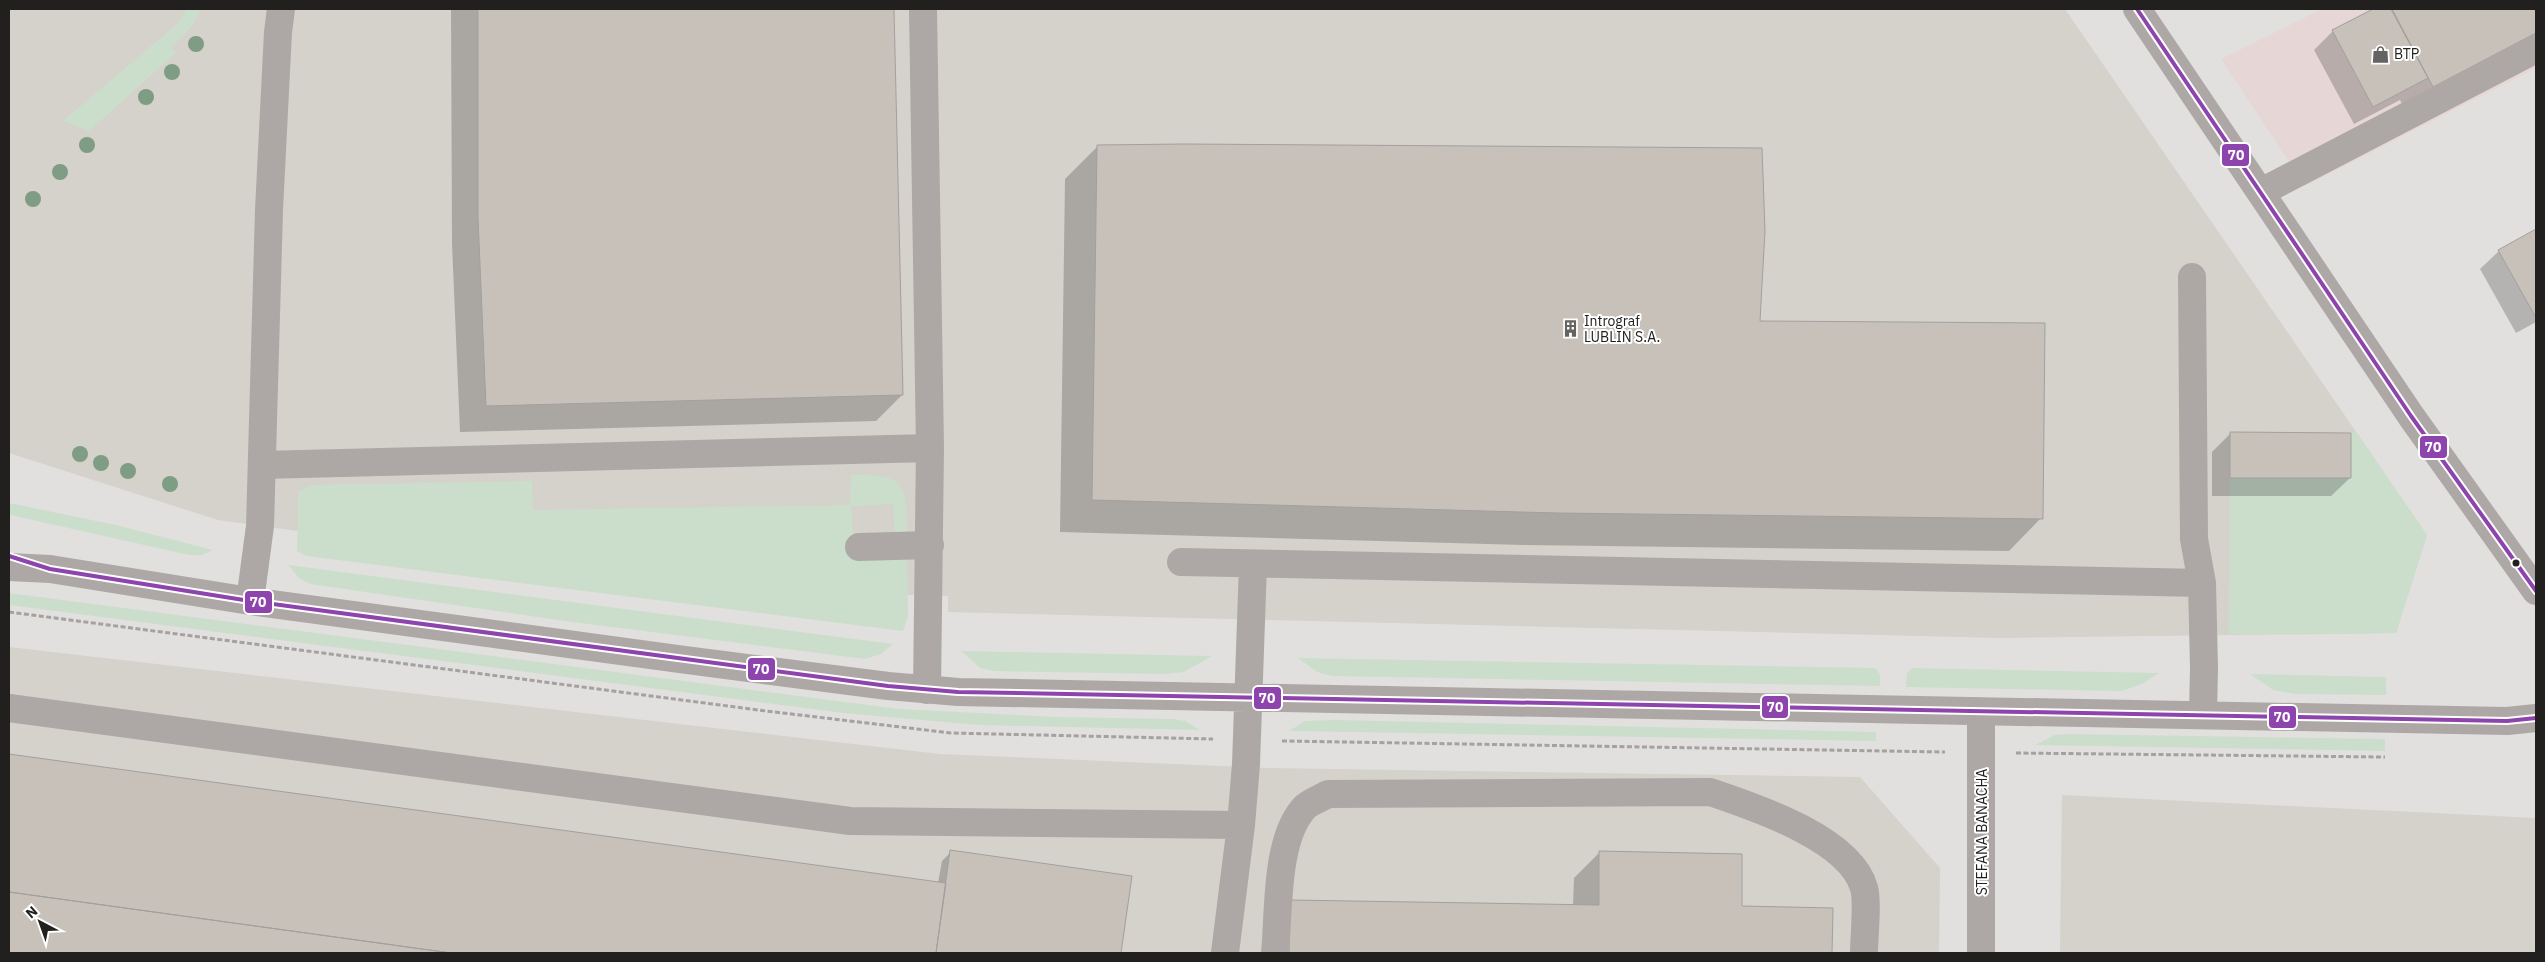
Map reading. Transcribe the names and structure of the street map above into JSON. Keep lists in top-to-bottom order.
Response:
{
  "streets": {
    "street": ["STEFANA BANACHA"]
  },
  "places": {
    "shop": ["BTP"],
    "building": ["Intrograf LUBLIN S.A."]
  },
  "lines": ["transit line 70"],
  "north": "top left"
}
